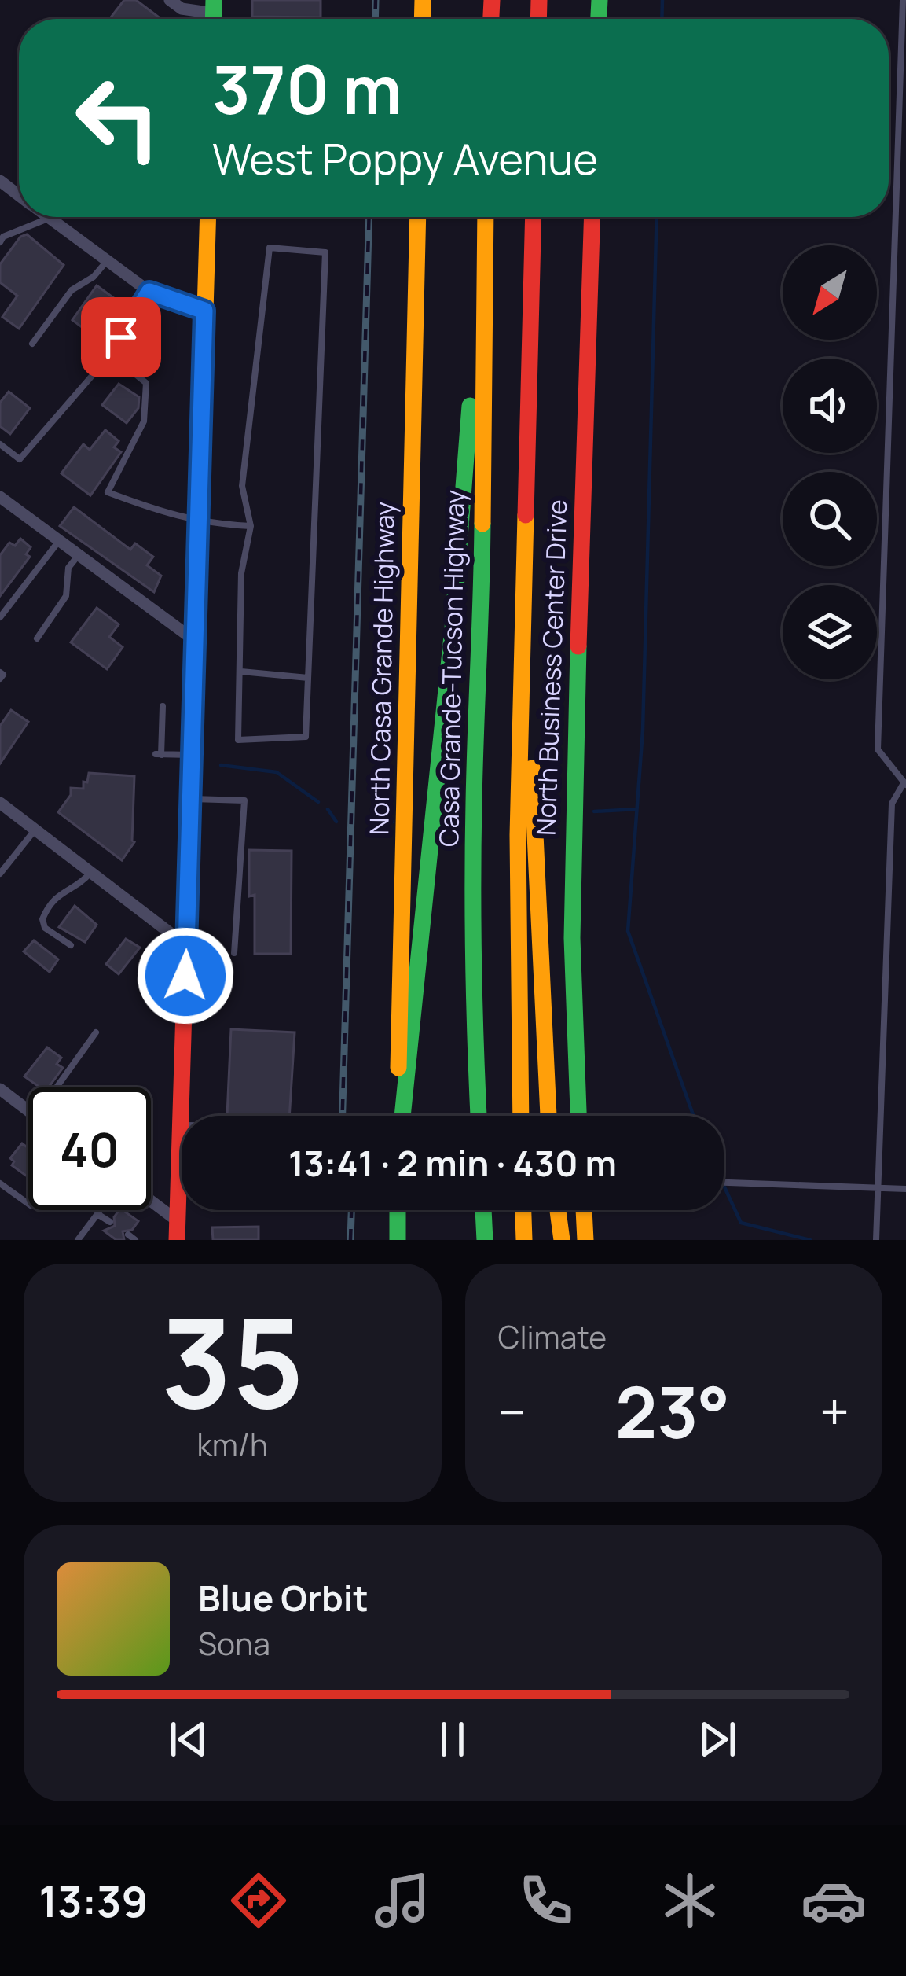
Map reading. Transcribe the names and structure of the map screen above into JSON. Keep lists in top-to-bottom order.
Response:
{
  "streets": {
    "main road": ["North Business Center Drive", "North Casa Grande Highway", "Casa Grande-Tucson Highway"]
  },
  "north": "bottom left",
  "page": {
    "turn": ["370 m", "West Poppy Avenue"],
    "limit": "40",
    "trip": "13:41 · 2 min · 430 m",
    "tile": [
      ["35", "km/h"],
      "Climate"
    ],
    "heat": ["−", "23°", "+"],
    "song": ["Blue Orbit", "Sona"],
    "tabs": "13:39"
  }
}
